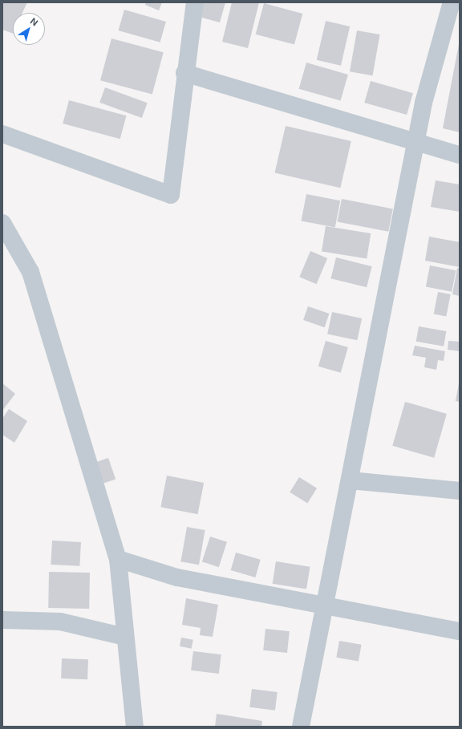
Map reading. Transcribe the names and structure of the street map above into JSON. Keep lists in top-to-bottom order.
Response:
{
  "north": "top right"
}
